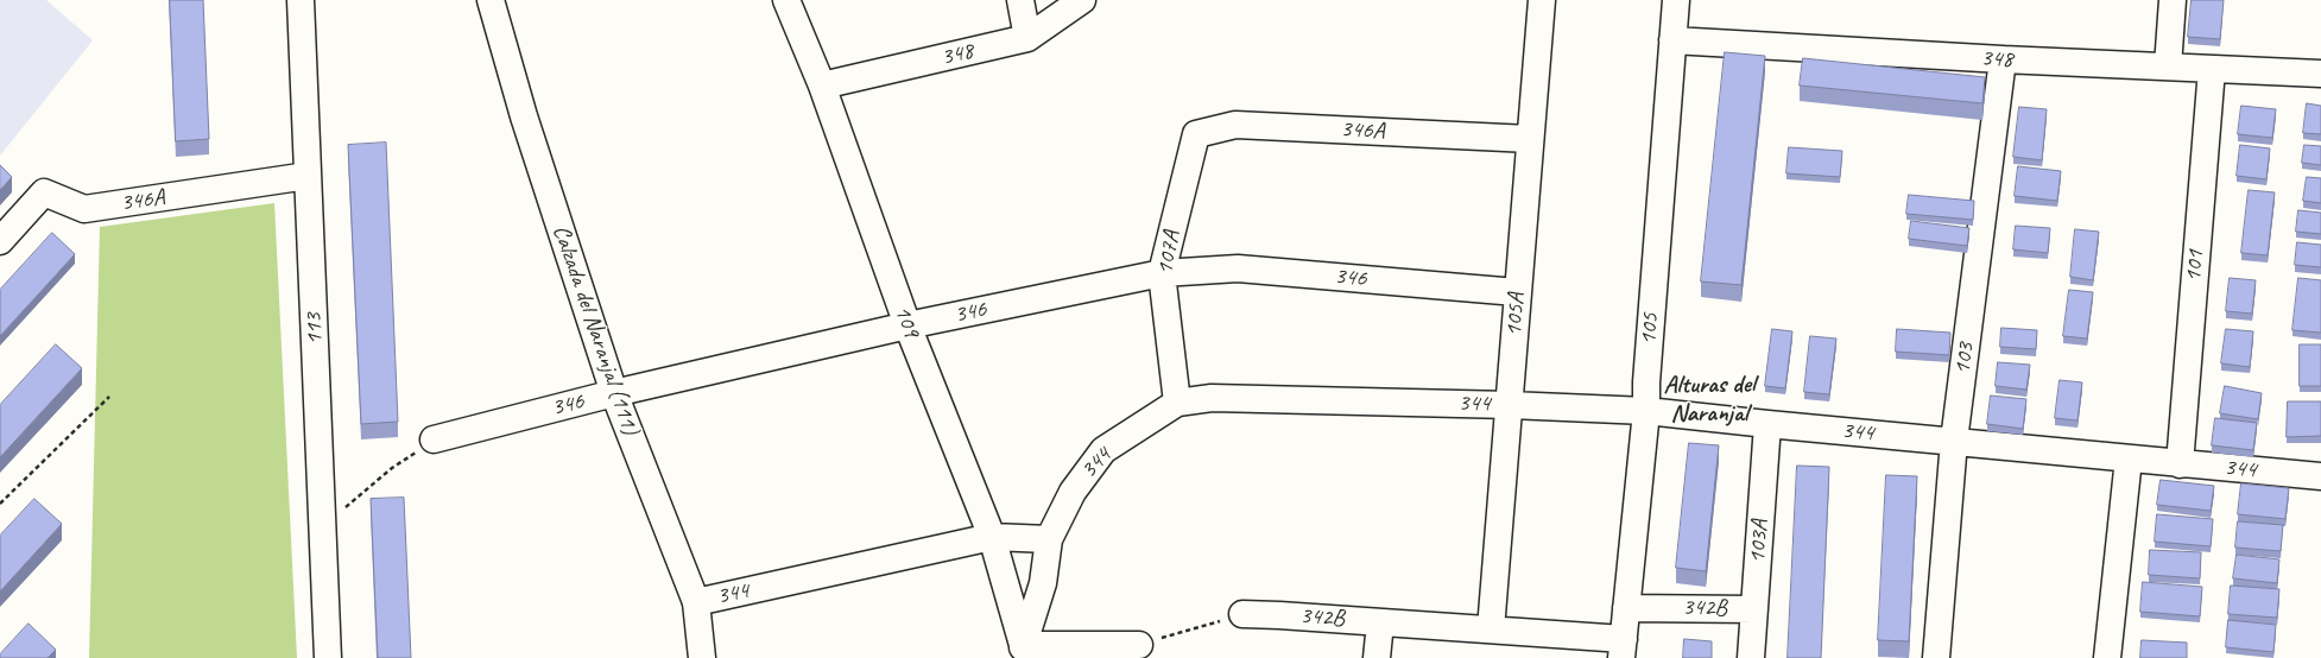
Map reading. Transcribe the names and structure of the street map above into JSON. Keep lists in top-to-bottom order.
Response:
{
  "streets": {
    "street": [
      "348",
      "346A",
      "107A",
      "101",
      "346",
      "105A",
      "109",
      "113",
      "105",
      "Calzada del Naranjal (111)",
      "103",
      "344",
      "103A",
      "342B"
    ]
  },
  "crossings": [
    ["348", "101"],
    ["348", "109"],
    ["348", "105"],
    ["348", "103"],
    ["346A", "107A"],
    ["346A", "105A"],
    ["346A", "113"],
    ["107A", "346"],
    ["107A", "344"],
    ["101", "344"],
    ["346", "105A"],
    ["346", "109"],
    ["346", "Calzada del Naranjal (111)"],
    ["105A", "344"],
    ["105A", "342B"],
    ["109", "344"],
    ["105", "344"],
    ["105", "342B"],
    ["Calzada del Naranjal (111)", "344"],
    ["103", "344"],
    ["344", "103A"],
    ["103A", "342B"]
  ],
  "districts": ["Alturas del Naranjal"]
}
